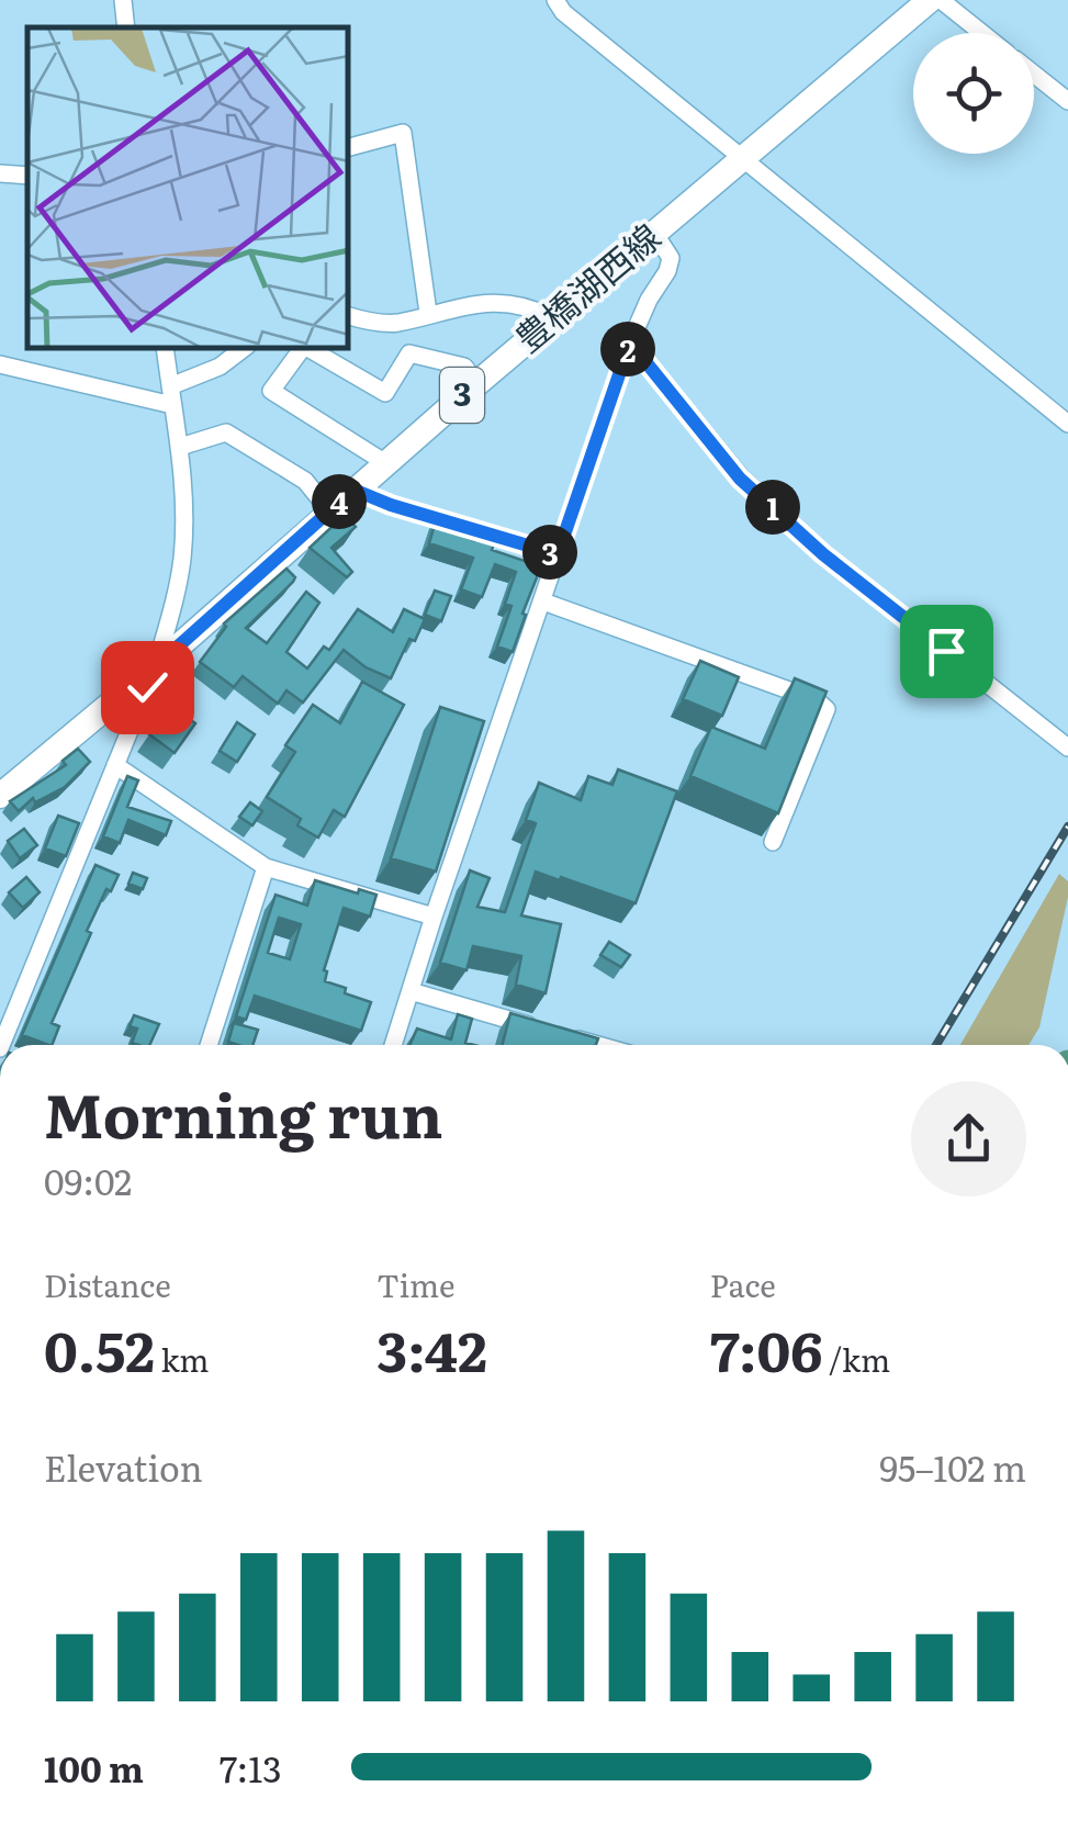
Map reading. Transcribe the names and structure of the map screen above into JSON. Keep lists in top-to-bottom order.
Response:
{
  "streets": {
    "main road": ["豊橋湖西線", "3"]
  },
  "page": {
    "pins": [
      "2",
      "4",
      "1",
      "3"
    ],
    "heading": ["Morning run", "09:02"],
    "stats": [
      ["Distance", "0.52 km"],
      ["Time", "3:42"],
      ["Pace", "7:06 /km"]
    ],
    "chart": ["Elevation", "95–102 m"],
    "list": [
      {
        "name": "100 m",
        "note": "7:13"
      }
    ]
  }
}
